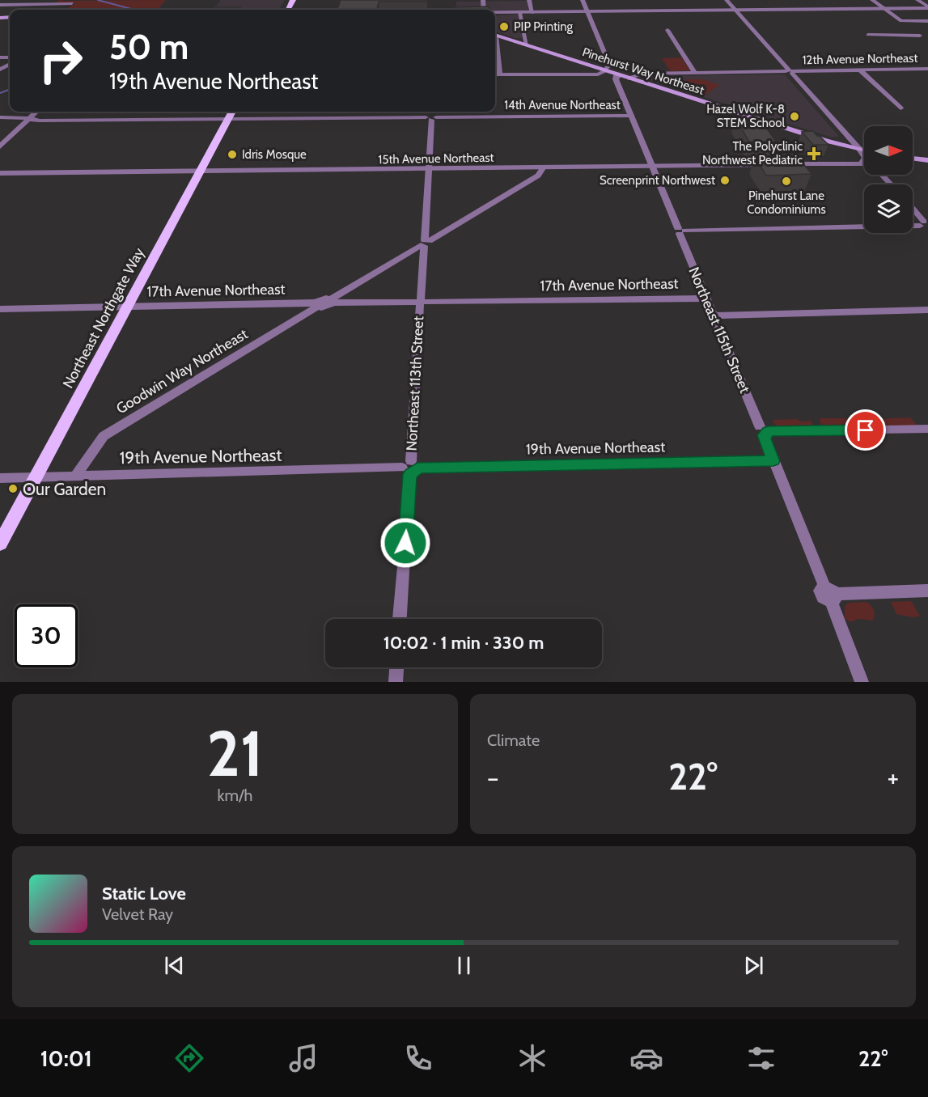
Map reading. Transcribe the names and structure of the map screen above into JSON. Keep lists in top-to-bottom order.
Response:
{
  "streets": {
    "main road": ["Pinehurst Way Northeast", "Northeast Northgate Way"],
    "street": [
      "12th Avenue Northeast",
      "14th Avenue Northeast",
      "15th Avenue Northeast",
      "17th Avenue Northeast",
      "Northeast 115th Street",
      "Goodwin Way Northeast",
      "Northeast 113th Street",
      "19th Avenue Northeast"
    ]
  },
  "crossings": [
    ["12th Avenue Northeast", "Pinehurst Way Northeast"],
    ["Pinehurst Way Northeast", "Northeast 115th Street"],
    ["14th Avenue Northeast", "Northeast Northgate Way"],
    ["14th Avenue Northeast", "Northeast 115th Street"],
    ["14th Avenue Northeast", "Northeast 113th Street"],
    ["15th Avenue Northeast", "Northeast Northgate Way"],
    ["15th Avenue Northeast", "Northeast 115th Street"],
    ["15th Avenue Northeast", "Northeast 113th Street"],
    ["17th Avenue Northeast", "Northeast Northgate Way"],
    ["17th Avenue Northeast", "Northeast 115th Street"],
    ["17th Avenue Northeast", "Goodwin Way Northeast"],
    ["17th Avenue Northeast", "Northeast 113th Street"],
    ["Northeast Northgate Way", "19th Avenue Northeast"],
    ["Northeast 115th Street", "19th Avenue Northeast"],
    ["Goodwin Way Northeast", "19th Avenue Northeast"],
    ["Northeast 113th Street", "19th Avenue Northeast"]
  ],
  "places": {
    "other": [
      "PIP Printing",
      "Hazel Wolf K-8 STEM School",
      "Idris Mosque",
      "Screenprint Northwest",
      "Pinehurst Lane Condominiums",
      "Our Garden"
    ],
    "health": ["The Polyclinic Northwest Pediatric"]
  },
  "north": "right",
  "page": {
    "turn": ["50 m", "19th Avenue Northeast"],
    "limit": "30",
    "trip": "10:02 · 1 min · 330 m",
    "tile": [
      ["21", "km/h"],
      "Climate"
    ],
    "heat": ["−", "22°", "+"],
    "song": ["Static Love", "Velvet Ray"],
    "tabs": ["10:01", "22°"]
  }
}
